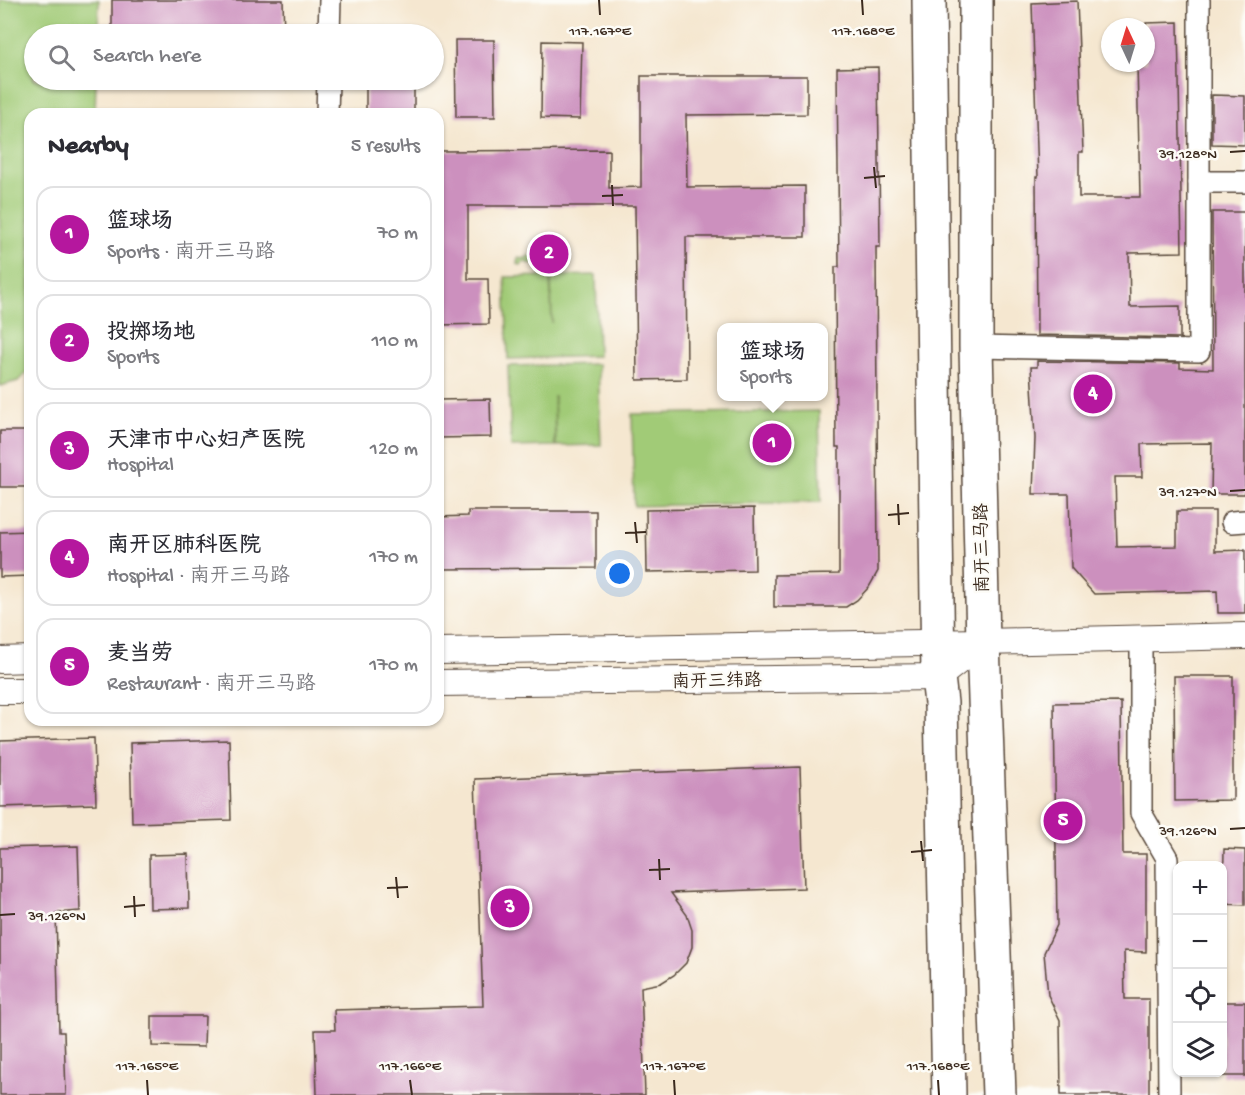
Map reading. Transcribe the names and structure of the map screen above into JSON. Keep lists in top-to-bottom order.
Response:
{
  "streets": {
    "main road": ["南开三马路"],
    "street": ["南开三纬路"]
  },
  "crossings": [
    ["南开三马路", "南开三纬路"]
  ],
  "north": "top",
  "page": {
    "search": "Search here",
    "heading": ["Nearby", "5 results"],
    "list": [
      {
        "mark": "1",
        "name": "篮球场",
        "note": "Sports · 南开三马路",
        "value": "70 m"
      },
      {
        "mark": "2",
        "name": "投掷场地",
        "note": "Sports",
        "value": "110 m"
      },
      {
        "mark": "3",
        "name": "天津市中心妇产医院",
        "note": "Hospital",
        "value": "120 m"
      },
      {
        "mark": "4",
        "name": "南开区肺科医院",
        "note": "Hospital · 南开三马路",
        "value": "170 m"
      },
      {
        "mark": "5",
        "name": "麦当劳",
        "note": "Restaurant · 南开三马路",
        "value": "170 m"
      }
    ],
    "pins": [
      "2",
      "4",
      "1",
      "5",
      "3"
    ],
    "popup": ["篮球场", "Sports"],
    "map_buttons": ["+", "−"]
  },
  "coordinates": [
    "117.167°E",
    "117.168°E",
    "39.128°N",
    "39.127°N",
    "39.126°N",
    "117.165°E",
    "117.166°E"
  ]
}
